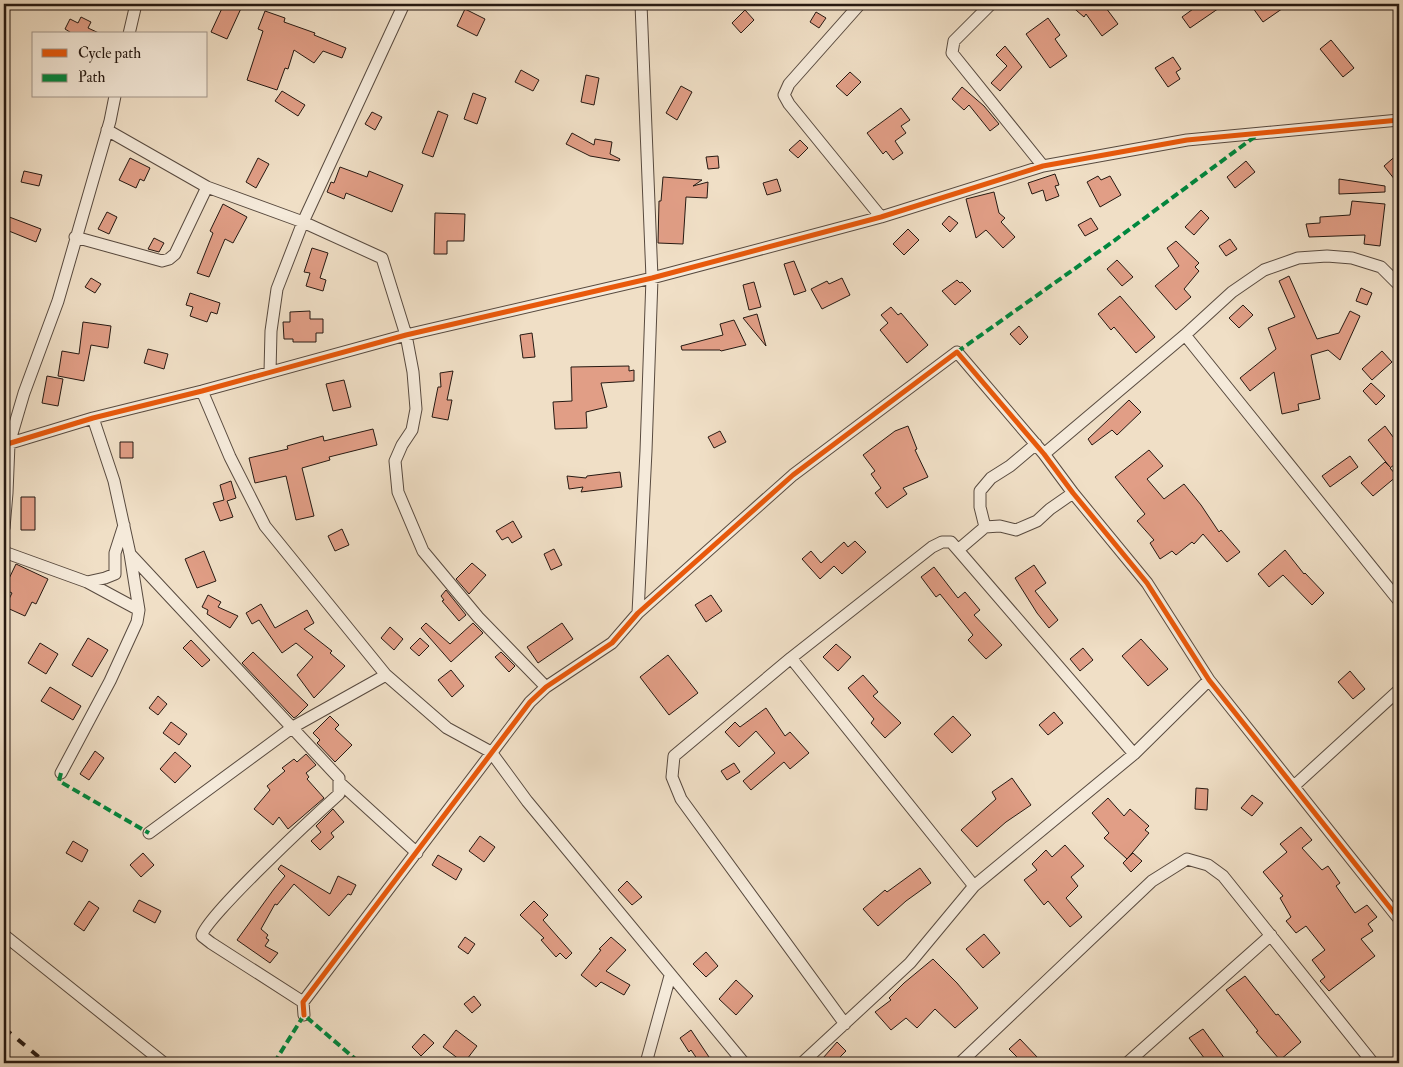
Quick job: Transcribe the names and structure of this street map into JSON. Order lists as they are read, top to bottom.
{
  "legend": ["Cycle path", "Path"]
}
